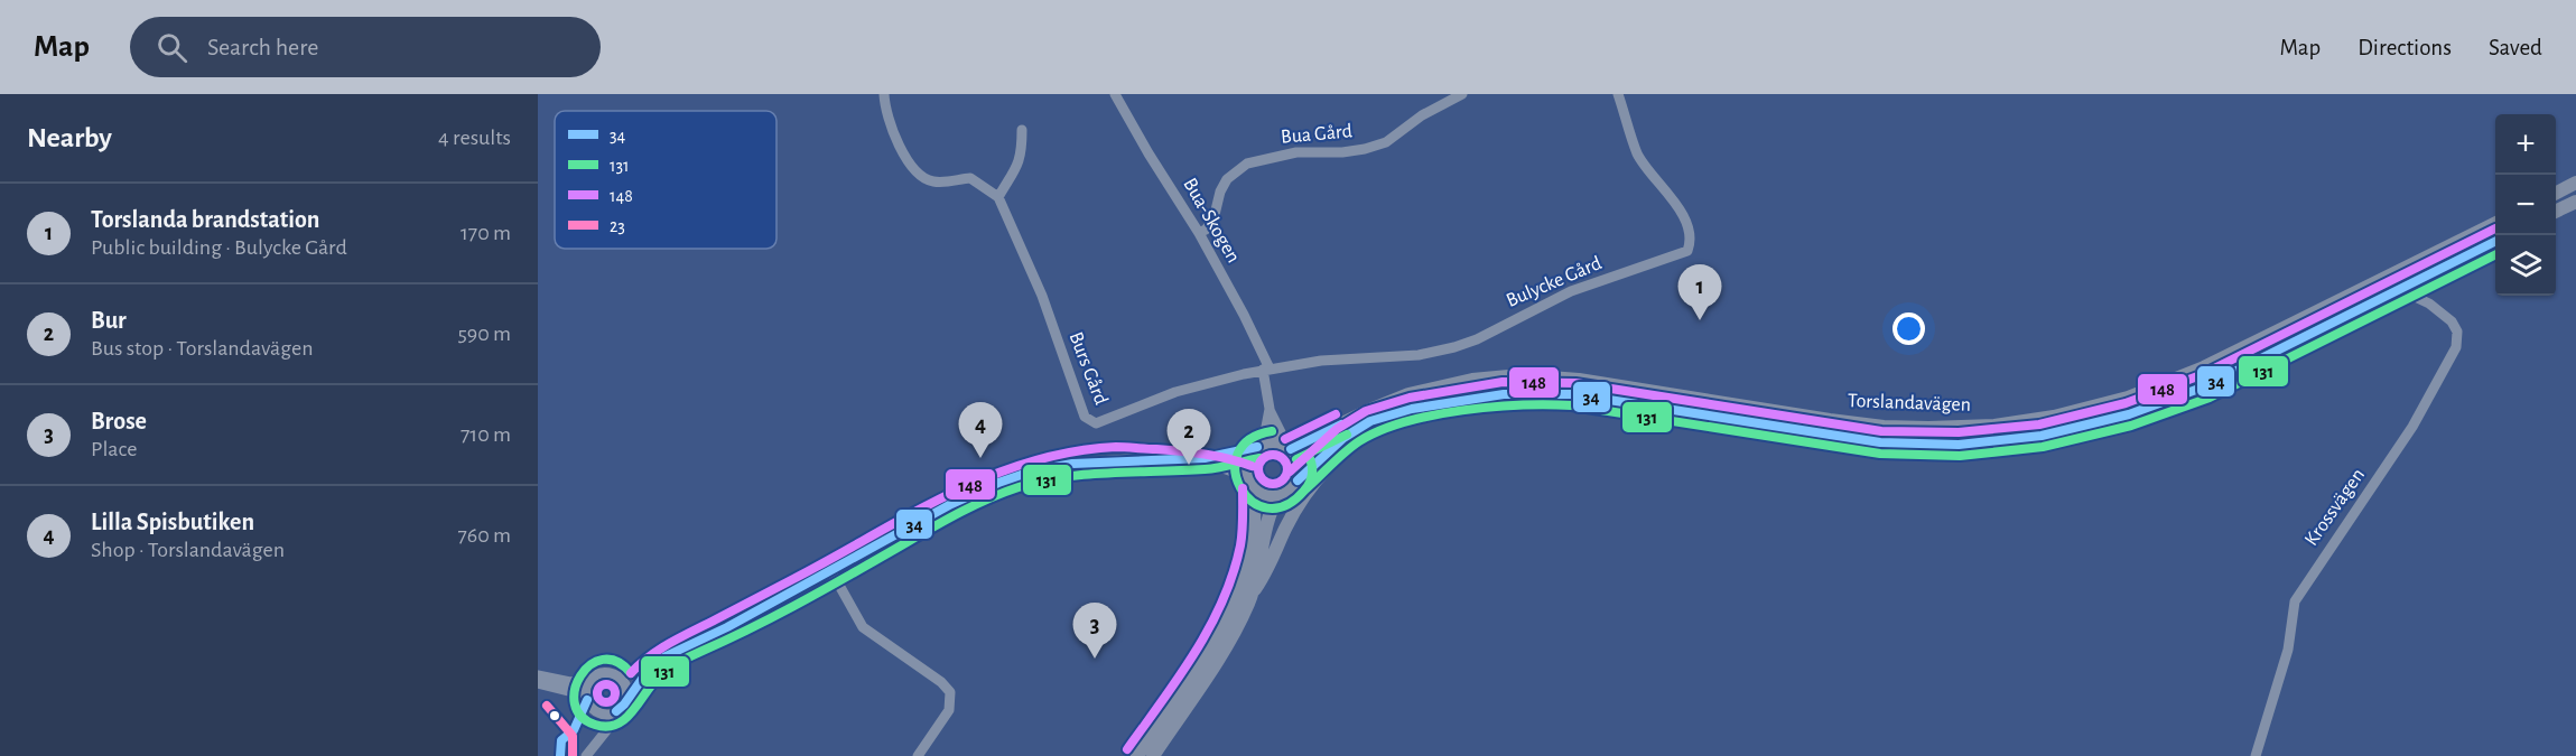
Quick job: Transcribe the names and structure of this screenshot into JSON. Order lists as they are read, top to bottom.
{
  "streets": {
    "main road": ["Torslandavägen"],
    "street": [
      "Bua Gård",
      "Bua-Skogen",
      "Bulycke Gård",
      "Burs Gård",
      "Krossvägen"
    ]
  },
  "crossings": [
    ["Bua Gård", "Bua-Skogen"],
    ["Bua-Skogen", "Bulycke Gård"],
    ["Bua-Skogen", "Burs Gård"],
    ["Bulycke Gård", "Burs Gård"],
    ["Torslandavägen", "Krossvägen"]
  ],
  "lines": [
    "transit line 148",
    "transit line 34",
    "transit line 131",
    "transit line 23"
  ],
  "legend": [
    "34",
    "131",
    "148",
    "23"
  ],
  "page": {
    "header": "Map",
    "search": "Search here",
    "nav": ["Map", "Directions", "Saved"],
    "heading": ["Nearby", "4 results"],
    "map_buttons": ["+", "−"],
    "list": [
      {
        "mark": "1",
        "name": "Torslanda brandstation",
        "note": "Public building · Bulycke Gård",
        "value": "170 m"
      },
      {
        "mark": "2",
        "name": "Bur",
        "note": "Bus stop · Torslandavägen",
        "value": "590 m"
      },
      {
        "mark": "3",
        "name": "Brose",
        "note": "Place",
        "value": "710 m"
      },
      {
        "mark": "4",
        "name": "Lilla Spisbutiken",
        "note": "Shop · Torslandavägen",
        "value": "760 m"
      }
    ],
    "pins": [
      "1",
      "4",
      "2",
      "3"
    ]
  }
}
